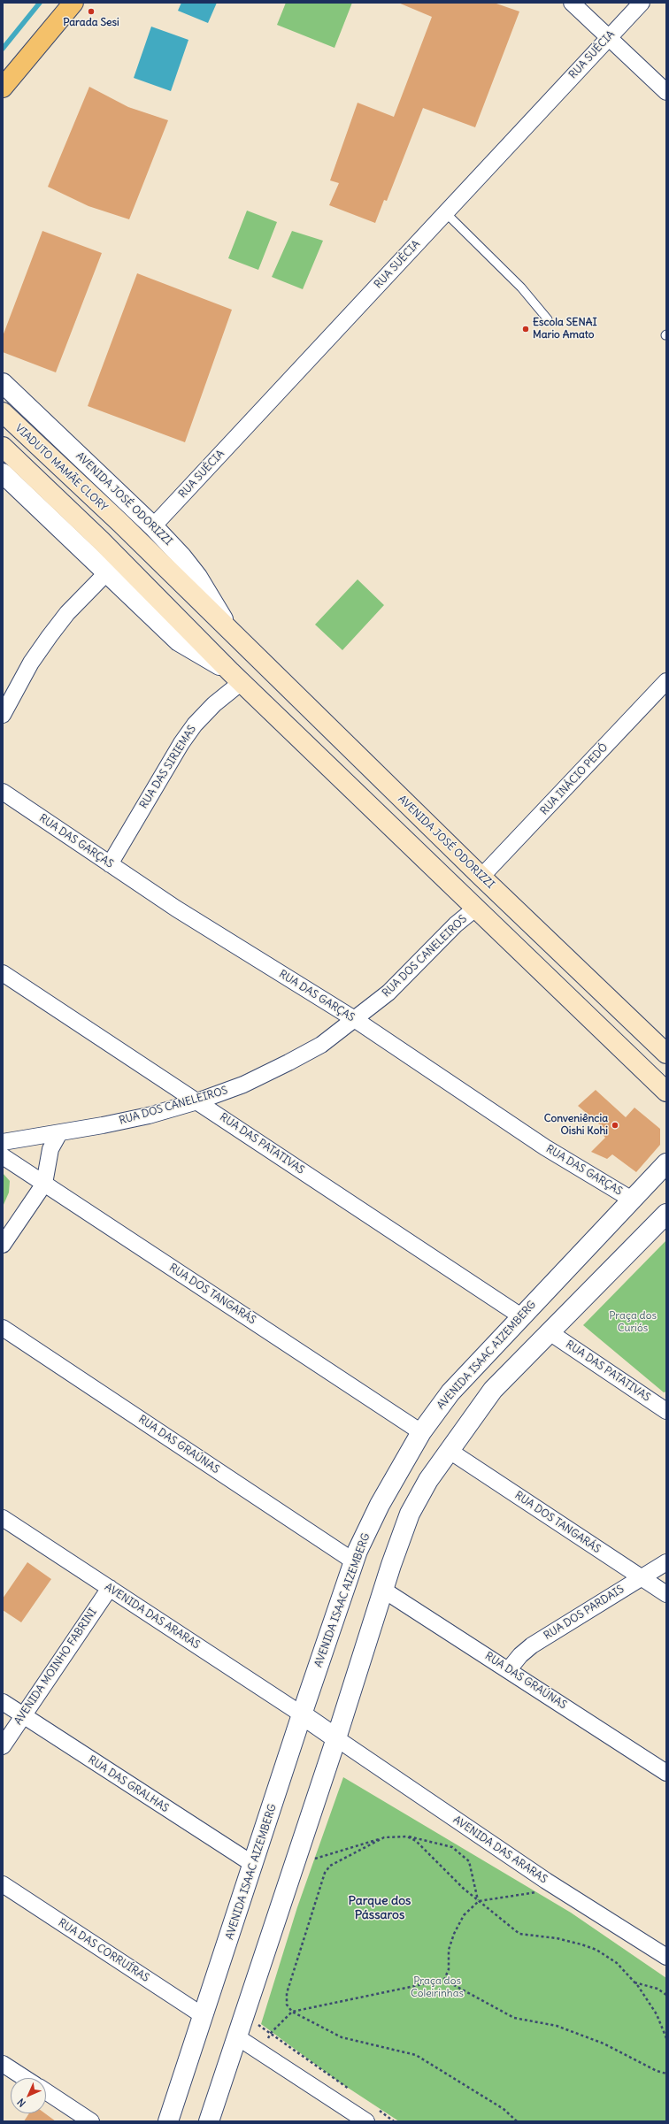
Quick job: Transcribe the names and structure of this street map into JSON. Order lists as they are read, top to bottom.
{
  "streets": {
    "main road": ["VIADUTO MAMÃE CLORY", "AVENIDA JOSÉ ODORIZZI"],
    "street": [
      "RUA SUÉCIA",
      "RUA DAS SIRIEMAS",
      "RUA INÁCIO PEDÓ",
      "RUA DAS GARÇAS",
      "RUA DOS CANELEIROS",
      "RUA DAS PATATIVAS",
      "RUA DOS TANGARÁS",
      "AVENIDA ISAAC AIZEMBERG",
      "RUA DAS GRAÚNAS",
      "RUA DOS PARDAIS",
      "AVENIDA DAS ARARAS",
      "AVENIDA MOINHO FABRINI",
      "RUA DAS GRALHAS",
      "RUA DAS CORRUÍRAS"
    ]
  },
  "crossings": [
    ["RUA SUÉCIA", "AVENIDA JOSÉ ODORIZZI"],
    ["VIADUTO MAMÃE CLORY", "AVENIDA JOSÉ ODORIZZI"],
    ["AVENIDA JOSÉ ODORIZZI", "RUA INÁCIO PEDÓ"],
    ["RUA DAS SIRIEMAS", "RUA DAS GARÇAS"],
    ["RUA DAS GARÇAS", "RUA DOS CANELEIROS"],
    ["RUA DAS GARÇAS", "AVENIDA ISAAC AIZEMBERG"],
    ["RUA DOS CANELEIROS", "RUA DAS PATATIVAS"],
    ["RUA DAS PATATIVAS", "AVENIDA ISAAC AIZEMBERG"],
    ["RUA DOS TANGARÁS", "AVENIDA ISAAC AIZEMBERG"],
    ["RUA DOS TANGARÁS", "RUA DOS PARDAIS"],
    ["AVENIDA ISAAC AIZEMBERG", "RUA DAS GRAÚNAS"],
    ["AVENIDA ISAAC AIZEMBERG", "AVENIDA DAS ARARAS"],
    ["AVENIDA ISAAC AIZEMBERG", "RUA DAS GRALHAS"],
    ["AVENIDA ISAAC AIZEMBERG", "RUA DAS CORRUÍRAS"],
    ["RUA DAS GRAÚNAS", "RUA DOS PARDAIS"],
    ["AVENIDA DAS ARARAS", "AVENIDA MOINHO FABRINI"],
    ["AVENIDA MOINHO FABRINI", "RUA DAS GRALHAS"]
  ],
  "districts": ["Parque dos Pássaros"],
  "parks": ["Praça dos Curiós", "Praça dos Coleirinhas"],
  "places": ["Parada Sesi", "Escola SENAI Mario Amato", "Conveniência Oishi Kohi"],
  "north": "bottom left"
}
